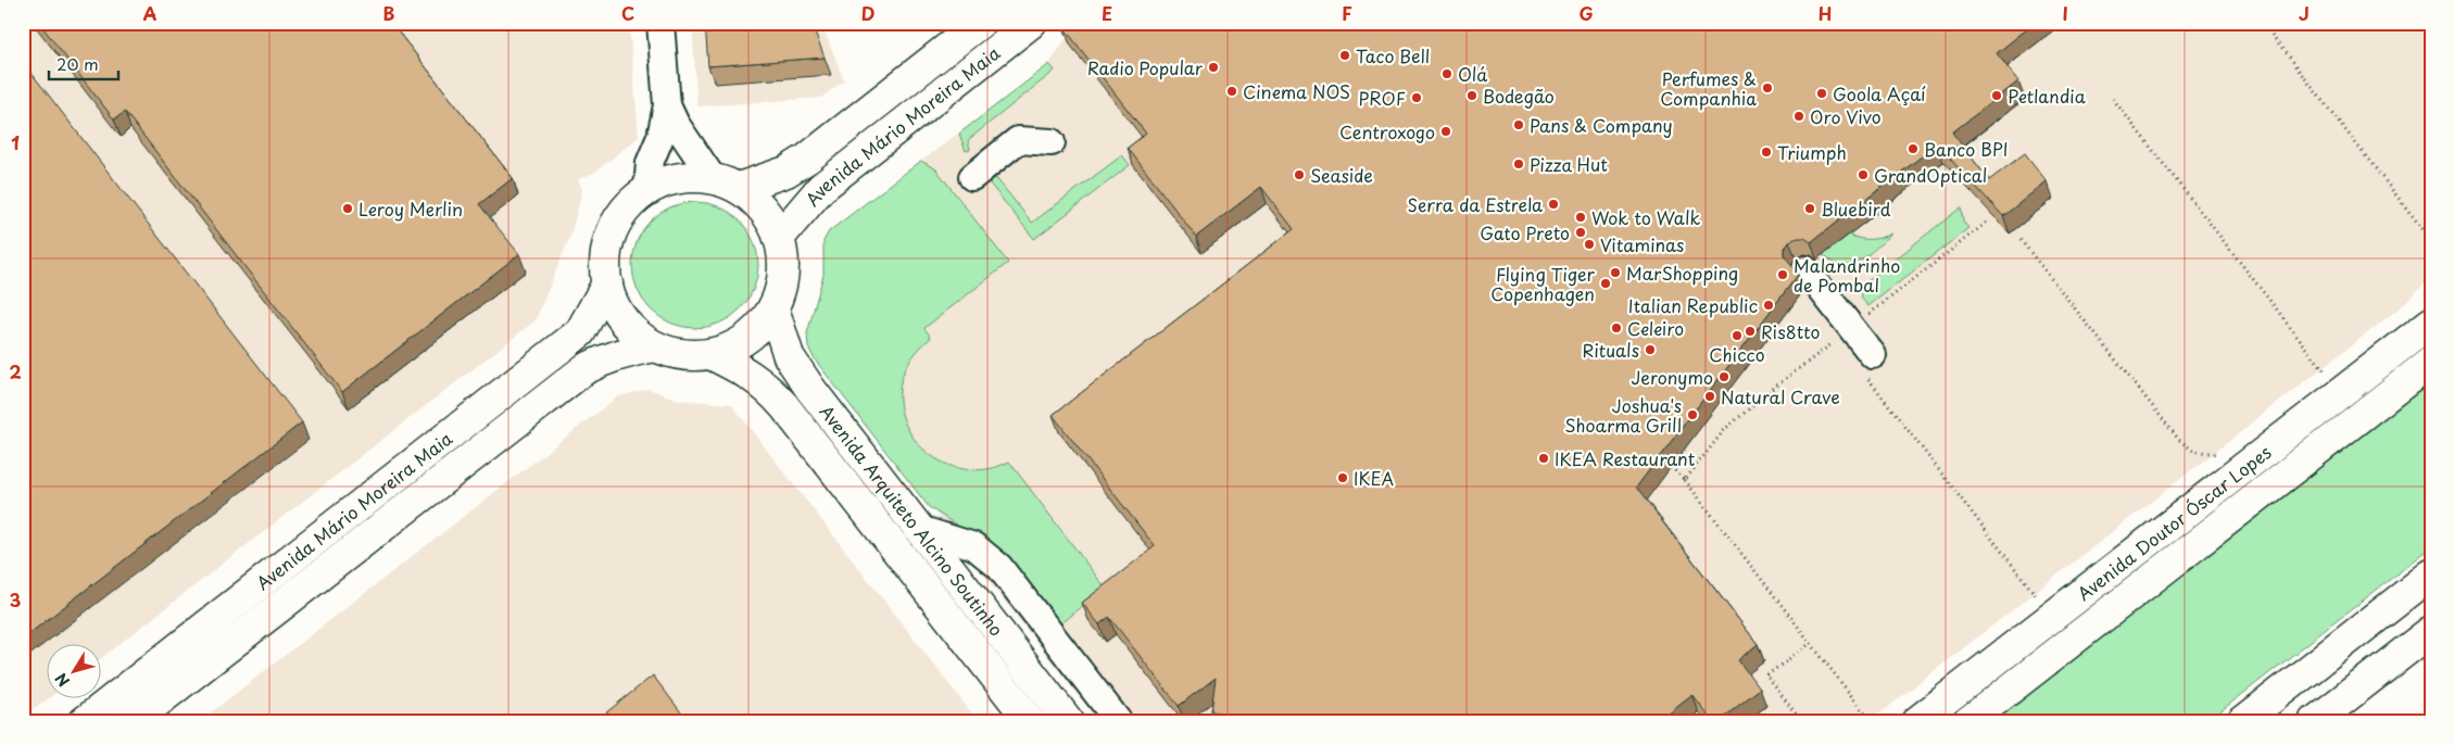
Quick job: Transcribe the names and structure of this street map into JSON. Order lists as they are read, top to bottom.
{
  "streets": {
    "main road": ["Avenida Mário Moreira Maia", "Avenida Arquiteto Alcino Soutinho", "Avenida Doutor Óscar Lopes"]
  },
  "crossings": [
    ["Avenida Mário Moreira Maia", "Avenida Arquiteto Alcino Soutinho"]
  ],
  "places": [
    "Taco Bell",
    "Radio Popular",
    "Olá",
    "Perfumes & Companhia",
    "Cinema NOS",
    "Goola Açaí",
    "Bodegão",
    "Petlandia",
    "PROF",
    "Oro Vivo",
    "Pans & Company",
    "Centroxogo",
    "Banco BPI",
    "Triumph",
    "Pizza Hut",
    "Seaside",
    "GrandOptical",
    "Serra da Estrela",
    "Leroy Merlin",
    "Bluebird",
    "Wok to Walk",
    "Gato Preto",
    "Vitaminas",
    "MarShopping",
    "Malandrinho de Pombal",
    "Flying Tiger Copenhagen",
    "Italian Republic",
    "Celeiro",
    "Ris8tto",
    "Chicco",
    "Rituals",
    "Jeronymo",
    "Natural Crave",
    "Joshua's Shoarma Grill",
    "IKEA Restaurant",
    "IKEA"
  ],
  "scale_bar": "20 m",
  "north": "bottom left",
  "grid": {
    "columns": [
      "A",
      "B",
      "C",
      "D",
      "E",
      "F",
      "G",
      "H",
      "I",
      "J"
    ],
    "rows": ["1", "2", "3"]
  }
}
